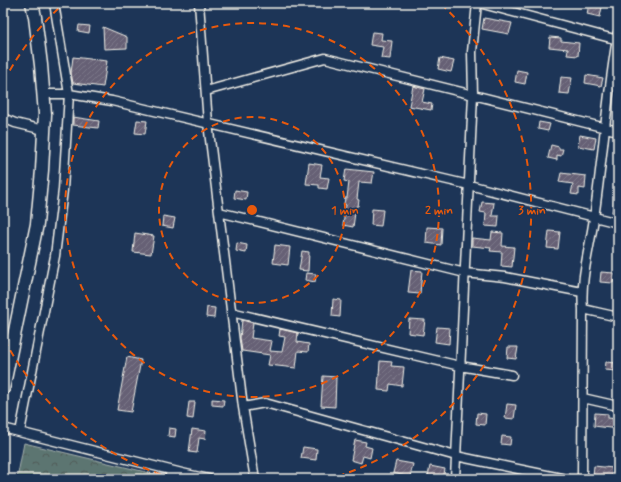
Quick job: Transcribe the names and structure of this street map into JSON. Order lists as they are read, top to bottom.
{
  "rings": ["1 min", "2 min", "3 min"]
}
